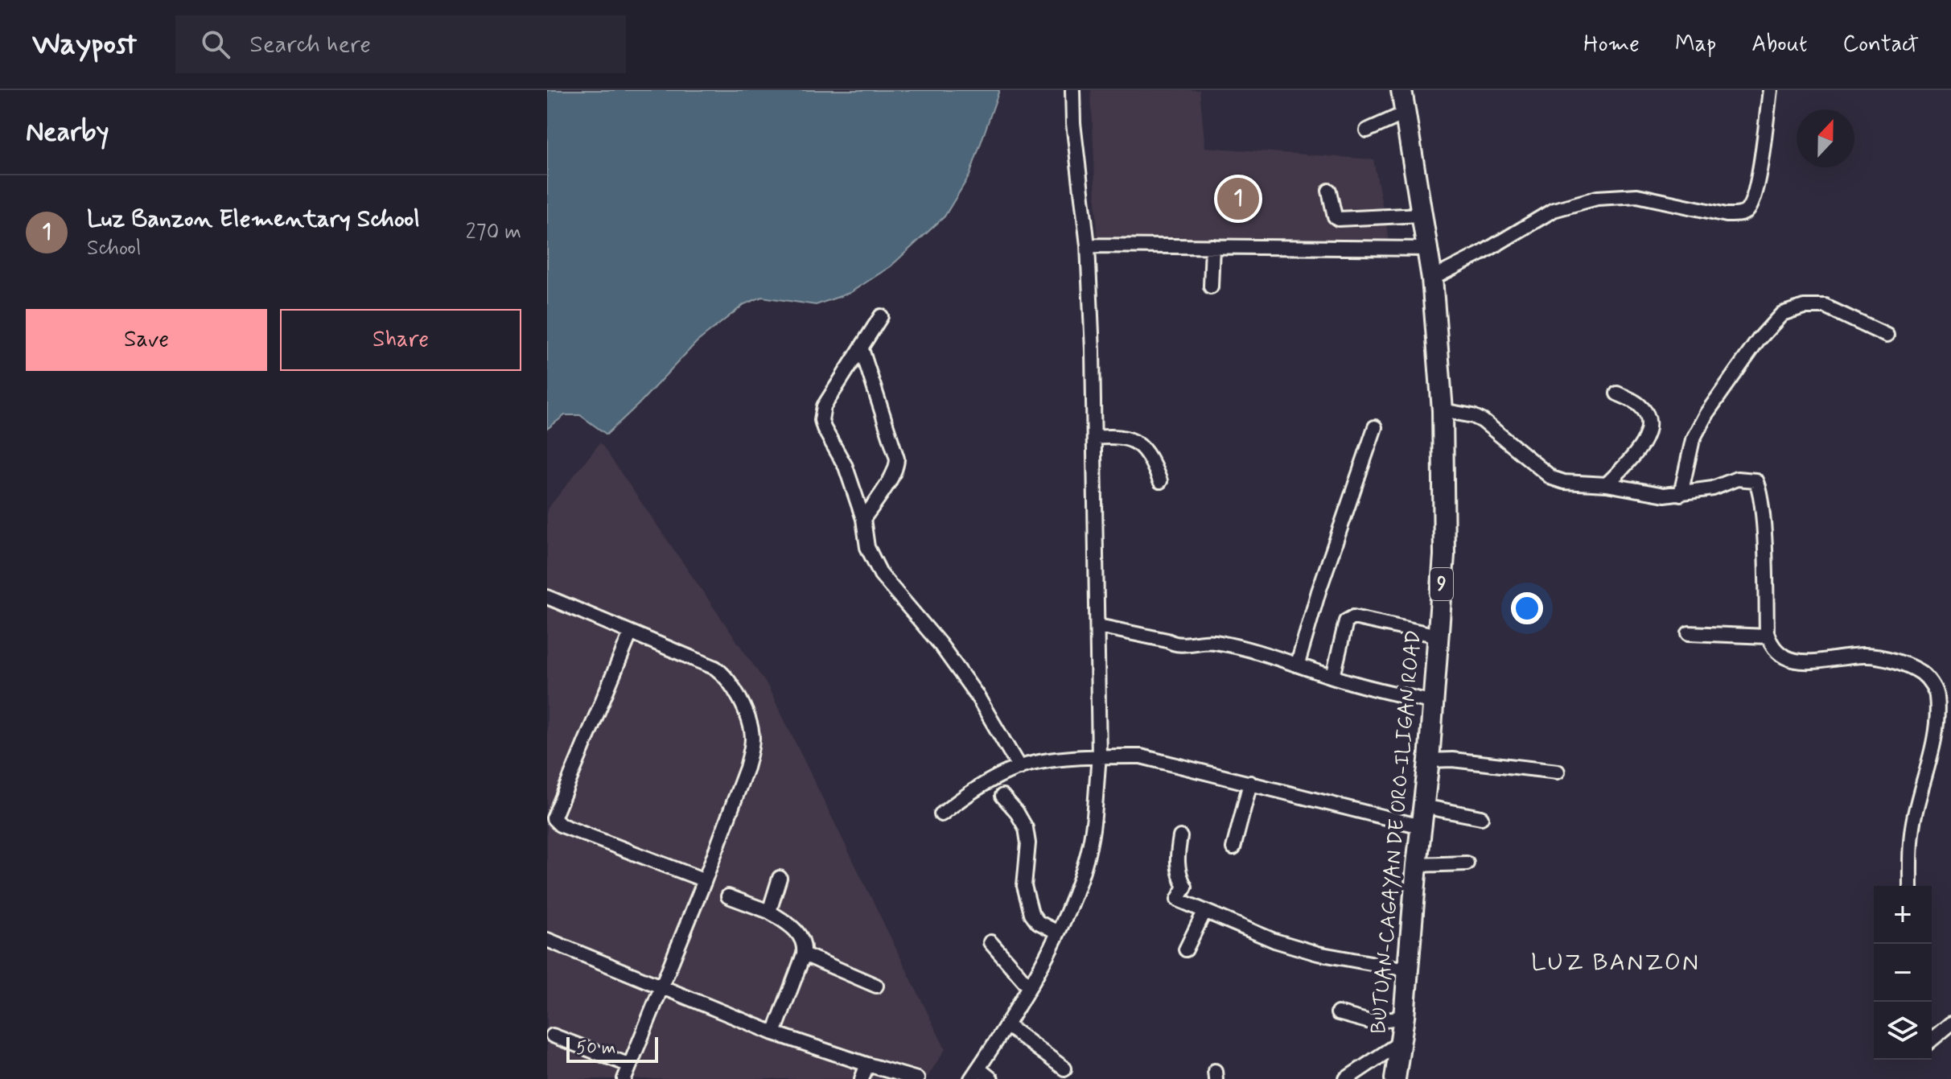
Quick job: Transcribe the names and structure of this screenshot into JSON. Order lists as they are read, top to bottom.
{
  "streets": {
    "highway": ["9", "BUTUAN-CAGAYAN DE ORO-ILIGAN ROAD"]
  },
  "districts": ["LUZ BANZON"],
  "scale_bar": "50 m",
  "north": "top",
  "page": {
    "header": "Waypost",
    "search": "Search here",
    "nav": [
      "Home",
      "Map",
      "About",
      "Contact"
    ],
    "heading": "Nearby",
    "list": [
      {
        "mark": "1",
        "name": "Luz Banzon Elementary School",
        "note": "School",
        "value": "270 m"
      }
    ],
    "pins": "1",
    "buttons": ["Save", "Share"],
    "map_buttons": ["+", "−"],
    "scale": "50 m"
  }
}
